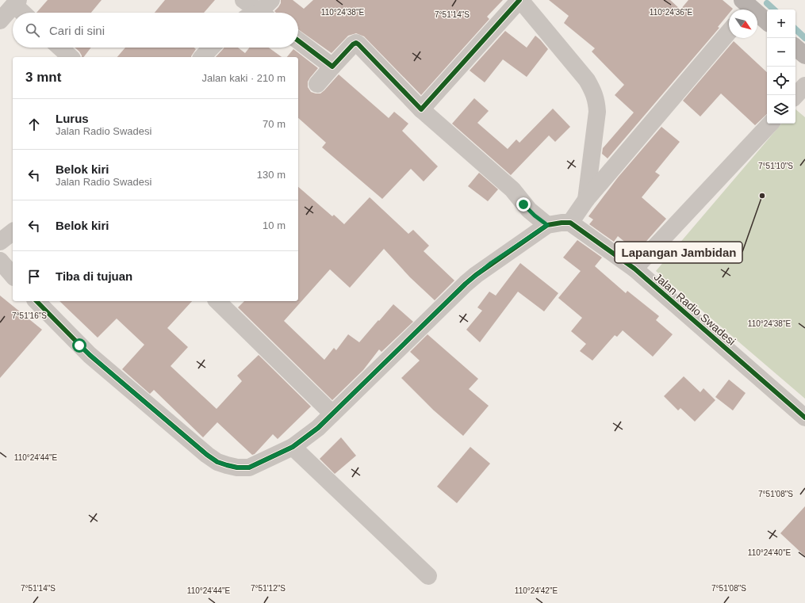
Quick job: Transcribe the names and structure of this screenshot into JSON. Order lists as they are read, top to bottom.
{
  "streets": {
    "street": ["Jalan Radio Swadesi"]
  },
  "places": ["Lapangan Jambidan"],
  "north": "bottom right",
  "page": {
    "map_buttons": ["+", "−"],
    "search": "Cari di sini",
    "heading": ["3 mnt", "Jalan kaki · 210 m"],
    "list": [
      ["Lurus", "Jalan Radio Swadesi", "70 m"],
      ["Belok kiri", "Jalan Radio Swadesi", "130 m"],
      ["Belok kiri", "10 m"],
      "Tiba di tujuan"
    ]
  },
  "coordinates": [
    "110°24'38\"E",
    "110°24'36\"E",
    "7°51'14\"S",
    "7°51'10\"S",
    "7°51'16\"S",
    "110°24'44\"E",
    "7°51'08\"S",
    "110°24'40\"E",
    "7°51'12\"S",
    "110°24'42\"E"
  ]
}
